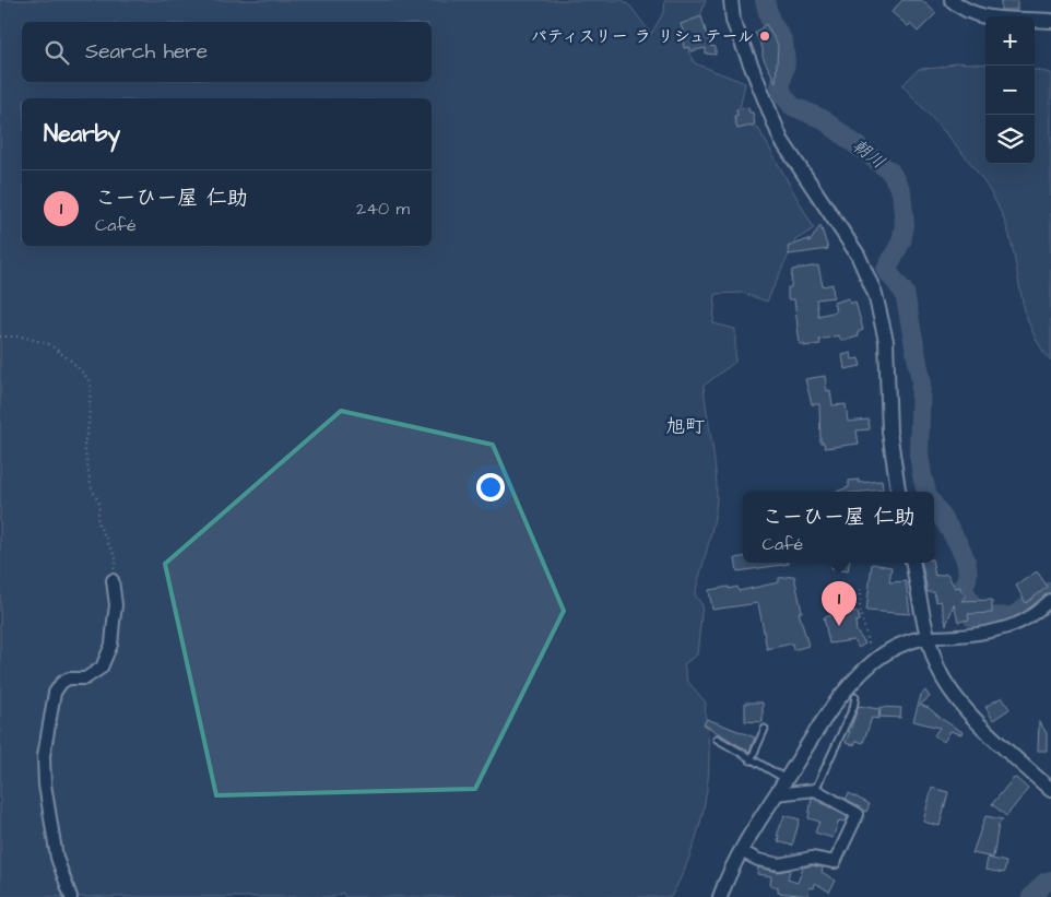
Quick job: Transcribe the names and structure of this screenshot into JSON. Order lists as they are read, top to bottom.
{
  "districts": ["旭町"],
  "water": ["朝川"],
  "places": ["パティスリー ラ リシュテール"],
  "page": {
    "map_buttons": ["+", "−"],
    "search": "Search here",
    "heading": "Nearby",
    "list": [
      {
        "mark": "1",
        "name": "こーひー屋 仁助",
        "note": "Café",
        "value": "240 m"
      }
    ],
    "popup": ["こーひー屋 仁助", "Café"],
    "pins": "1"
  }
}
